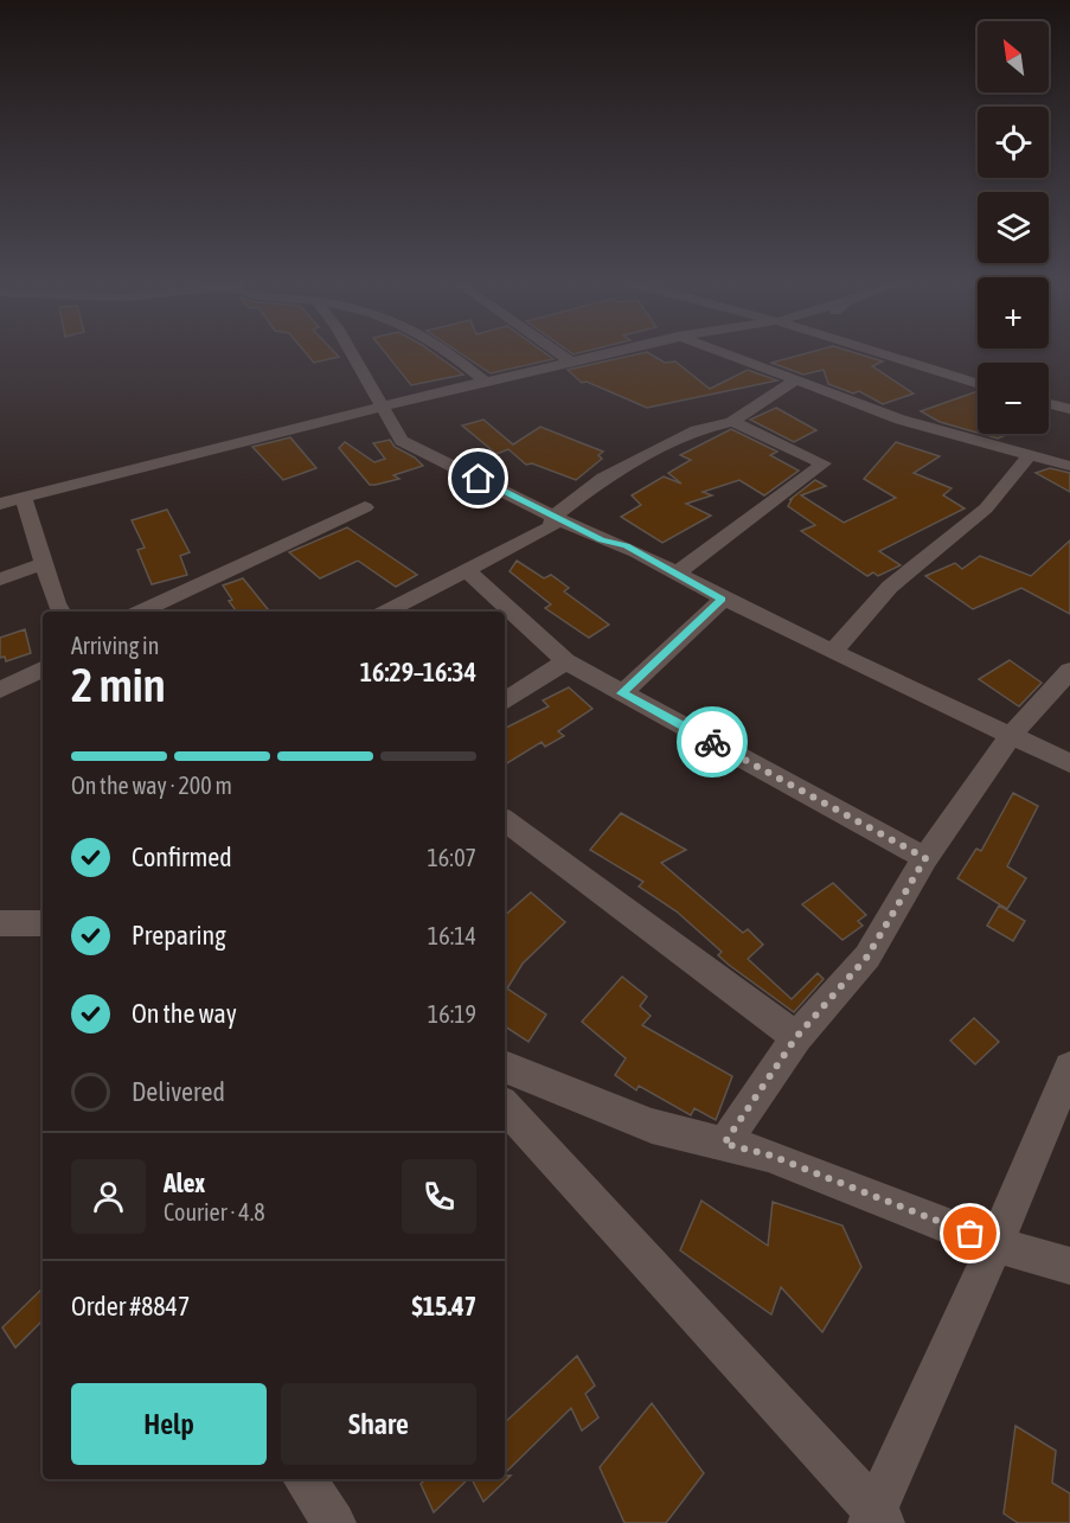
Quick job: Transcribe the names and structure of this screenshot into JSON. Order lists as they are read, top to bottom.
{
  "north": "top left",
  "page": {
    "map_buttons": ["+", "−"],
    "heading": ["2 min", "Arriving in", "16:29–16:34"],
    "panel": [
      "Alex",
      "Courier · 4.8",
      "Order #8847",
      "$15.47"
    ],
    "bar": "On the way · 200 m",
    "list": [
      ["Confirmed", "16:07"],
      ["Preparing", "16:14"],
      ["On the way", "16:19"],
      "Delivered"
    ],
    "buttons": ["Help", "Share"]
  }
}
